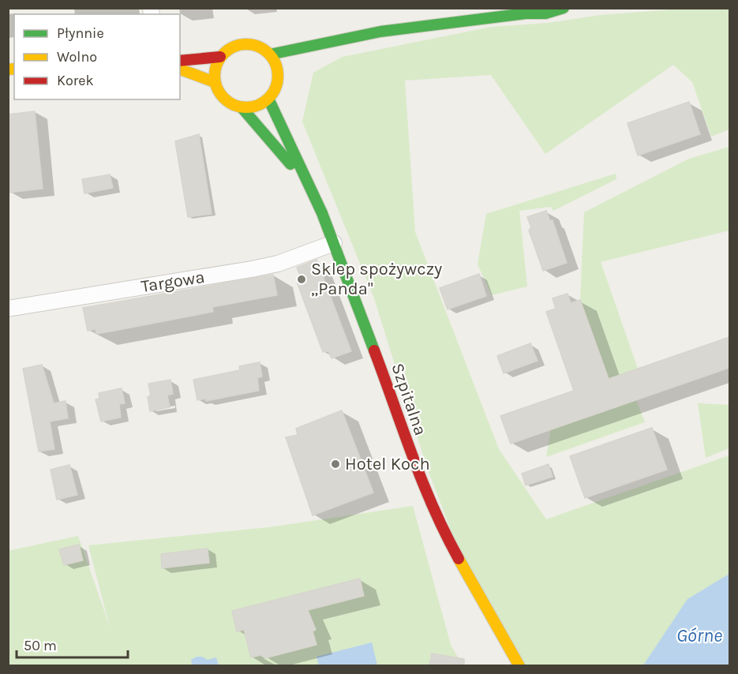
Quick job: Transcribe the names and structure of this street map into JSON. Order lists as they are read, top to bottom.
{
  "streets": {
    "street": ["Targowa", "Szpitalna"]
  },
  "crossings": [
    ["Targowa", "Szpitalna"]
  ],
  "water": ["Górne"],
  "places": ["Sklep spożywczy ,,Panda\"", "Hotel Koch"],
  "legend": ["Płynnie", "Wolno", "Korek"],
  "scale_bar": "50 m"
}
